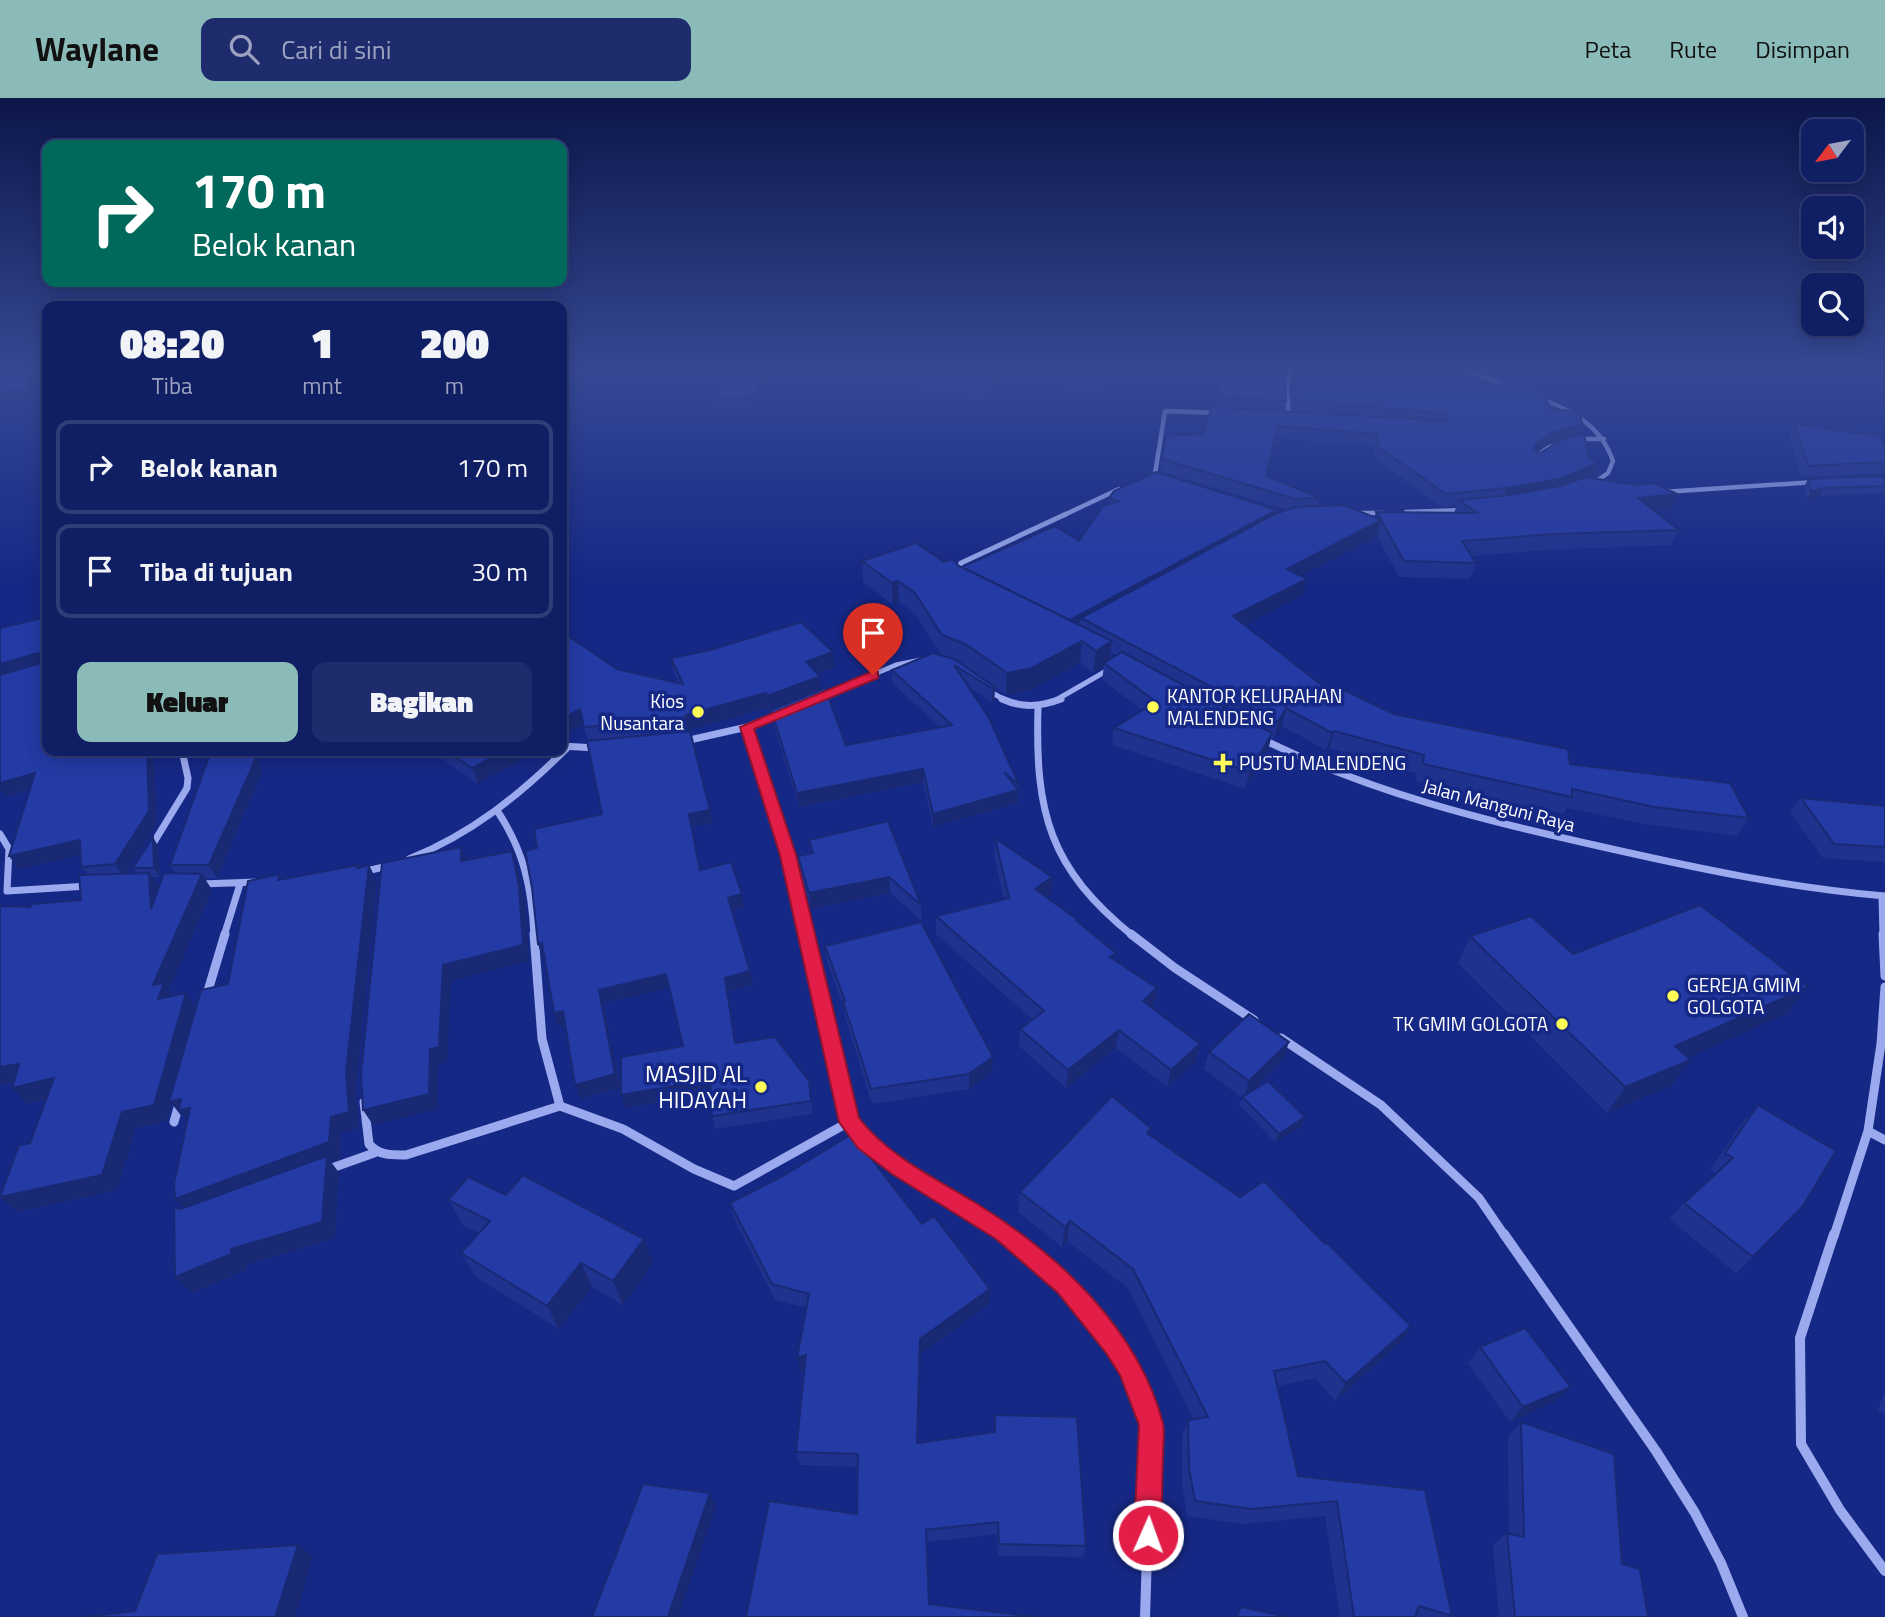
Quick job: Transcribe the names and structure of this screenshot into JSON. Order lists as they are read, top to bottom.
{
  "streets": {
    "street": ["Jalan Manguni Raya"]
  },
  "places": {
    "other": [
      "KANTOR KELURAHAN MALENDENG",
      "Kios Nusantara",
      "GEREJA GMIM GOLGOTA",
      "TK GMIM GOLGOTA",
      "MASJID AL HIDAYAH"
    ],
    "health": ["PUSTU MALENDENG"]
  },
  "north": "bottom left",
  "page": {
    "header": "Waylane",
    "search": "Cari di sini",
    "nav": ["Peta", "Rute", "Disimpan"],
    "turn": ["170 m", "Belok kanan"],
    "eta": [
      "08:20",
      "Tiba",
      "1",
      "mnt",
      "200",
      "m"
    ],
    "list": [
      {
        "name": "Belok kanan",
        "value": "170 m"
      },
      {
        "name": "Tiba di tujuan",
        "value": "30 m"
      }
    ],
    "buttons": ["Keluar", "Bagikan"]
  }
}
